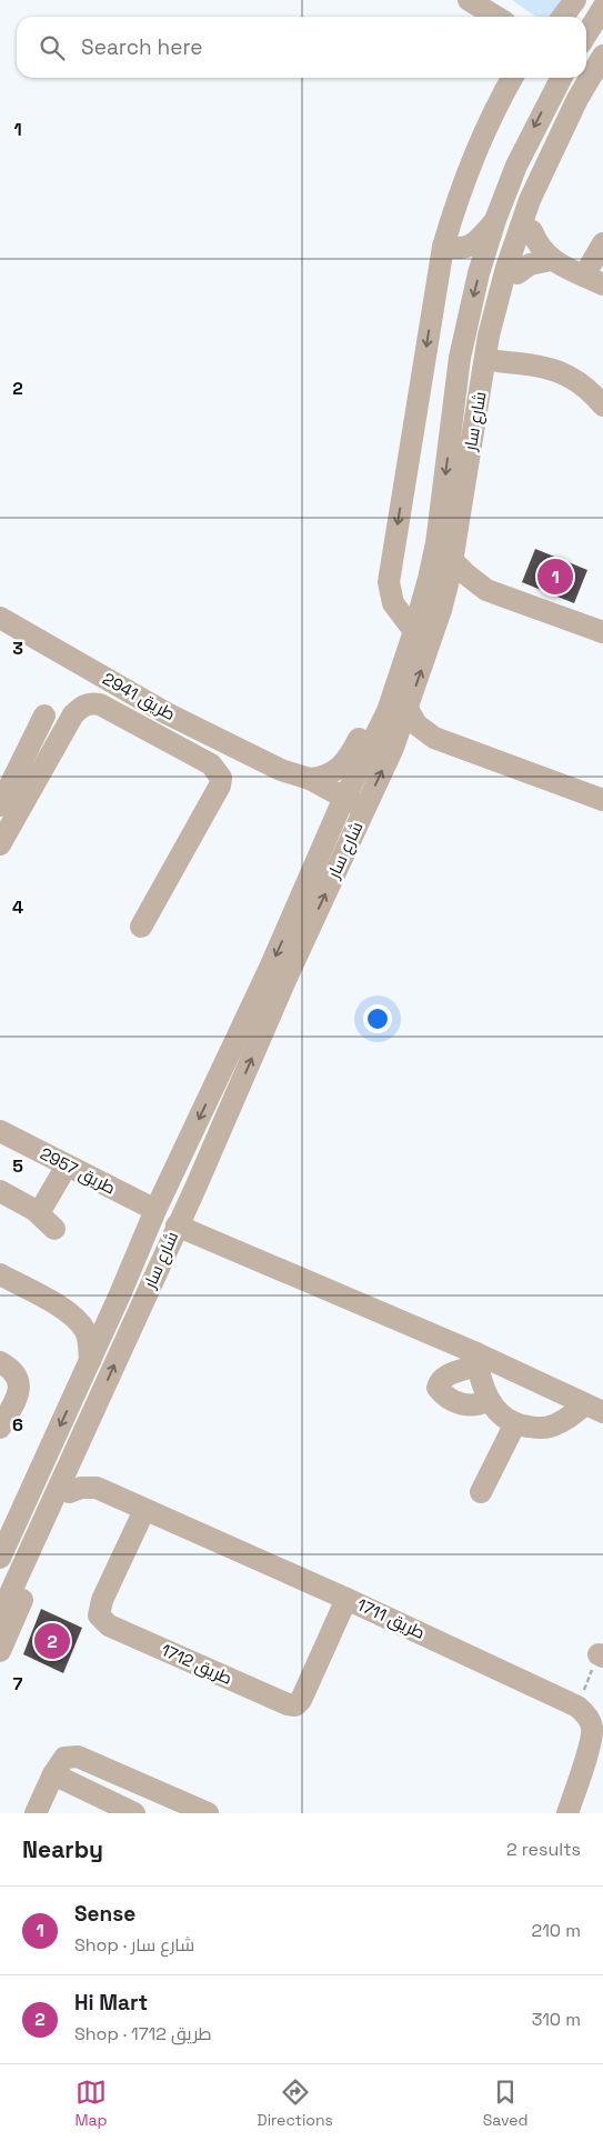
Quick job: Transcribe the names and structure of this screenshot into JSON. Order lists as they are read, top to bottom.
{
  "streets": {
    "street": [
      "شارع سار",
      "طريق 2941",
      "طريق 2957",
      "طريق 1711",
      "طريق 1712"
    ]
  },
  "crossings": [
    ["شارع سار", "طريق 2941"],
    ["شارع سار", "طريق 2957"],
    ["طريق 1711", "طريق 1712"]
  ],
  "page": {
    "search": "Search here",
    "pins": ["1", "2"],
    "heading": ["Nearby", "2 results"],
    "list": [
      {
        "mark": "1",
        "name": "Sense",
        "note": "Shop · شارع سار",
        "value": "210 m"
      },
      {
        "mark": "2",
        "name": "Hi Mart",
        "note": "Shop · طريق 1712",
        "value": "310 m"
      }
    ],
    "nav": ["Map", "Directions", "Saved"]
  },
  "grid": {
    "rows": [
      "1",
      "2",
      "3",
      "4",
      "5",
      "6",
      "7"
    ]
  }
}
